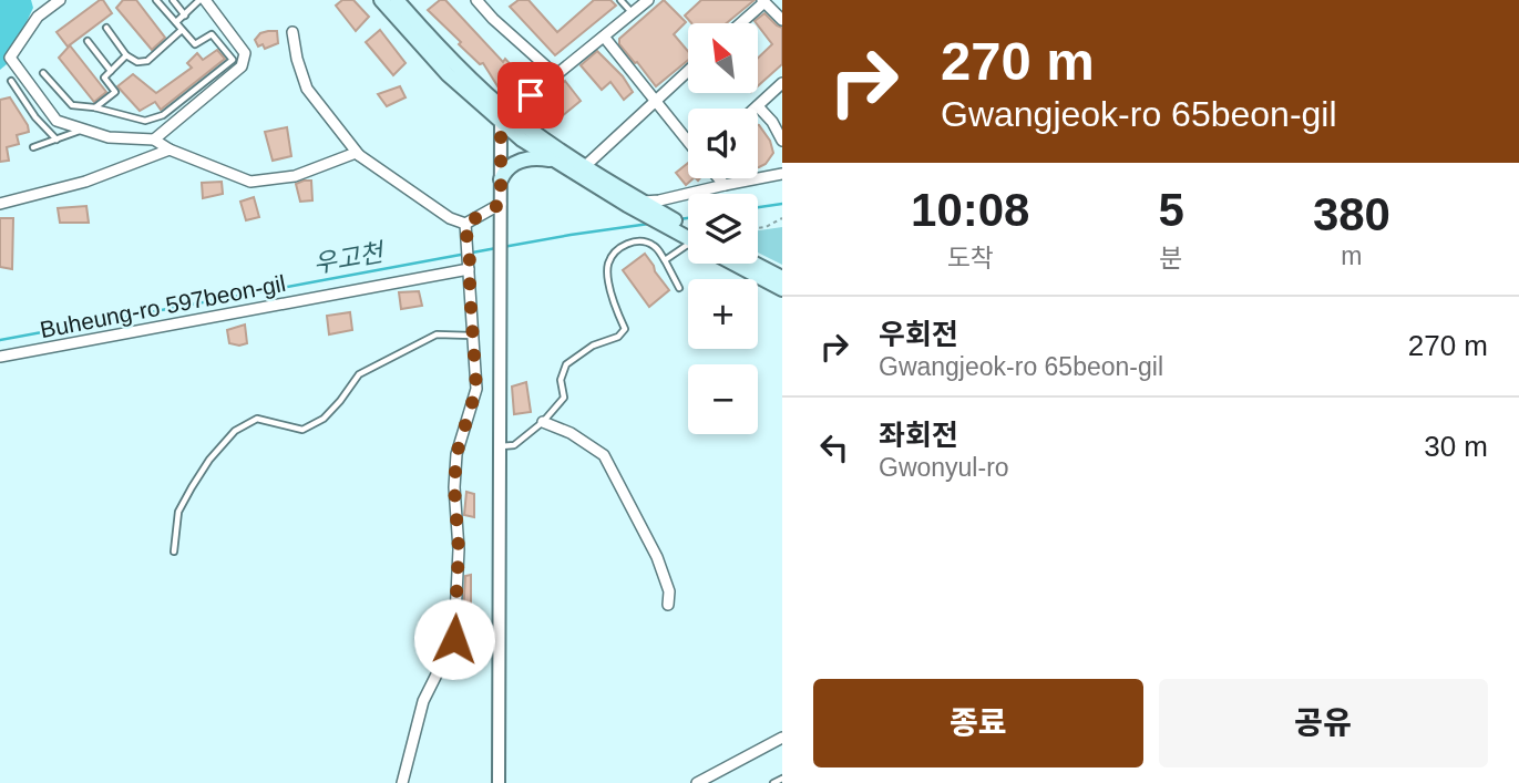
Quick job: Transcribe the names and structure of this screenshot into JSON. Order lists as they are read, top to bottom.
{
  "streets": {
    "street": ["Buheung-ro 597beon-gil"]
  },
  "water": ["우고천"],
  "north": "top left",
  "page": {
    "turn": ["270 m", "Gwangjeok-ro 65beon-gil"],
    "map_buttons": ["+", "−"],
    "eta": [
      "10:08",
      "도착",
      "5",
      "분",
      "380",
      "m"
    ],
    "list": [
      {
        "name": "우회전",
        "note": "Gwangjeok-ro 65beon-gil",
        "value": "270 m"
      },
      {
        "name": "좌회전",
        "note": "Gwonyul-ro",
        "value": "30 m"
      }
    ],
    "buttons": ["종료", "공유"]
  }
}
